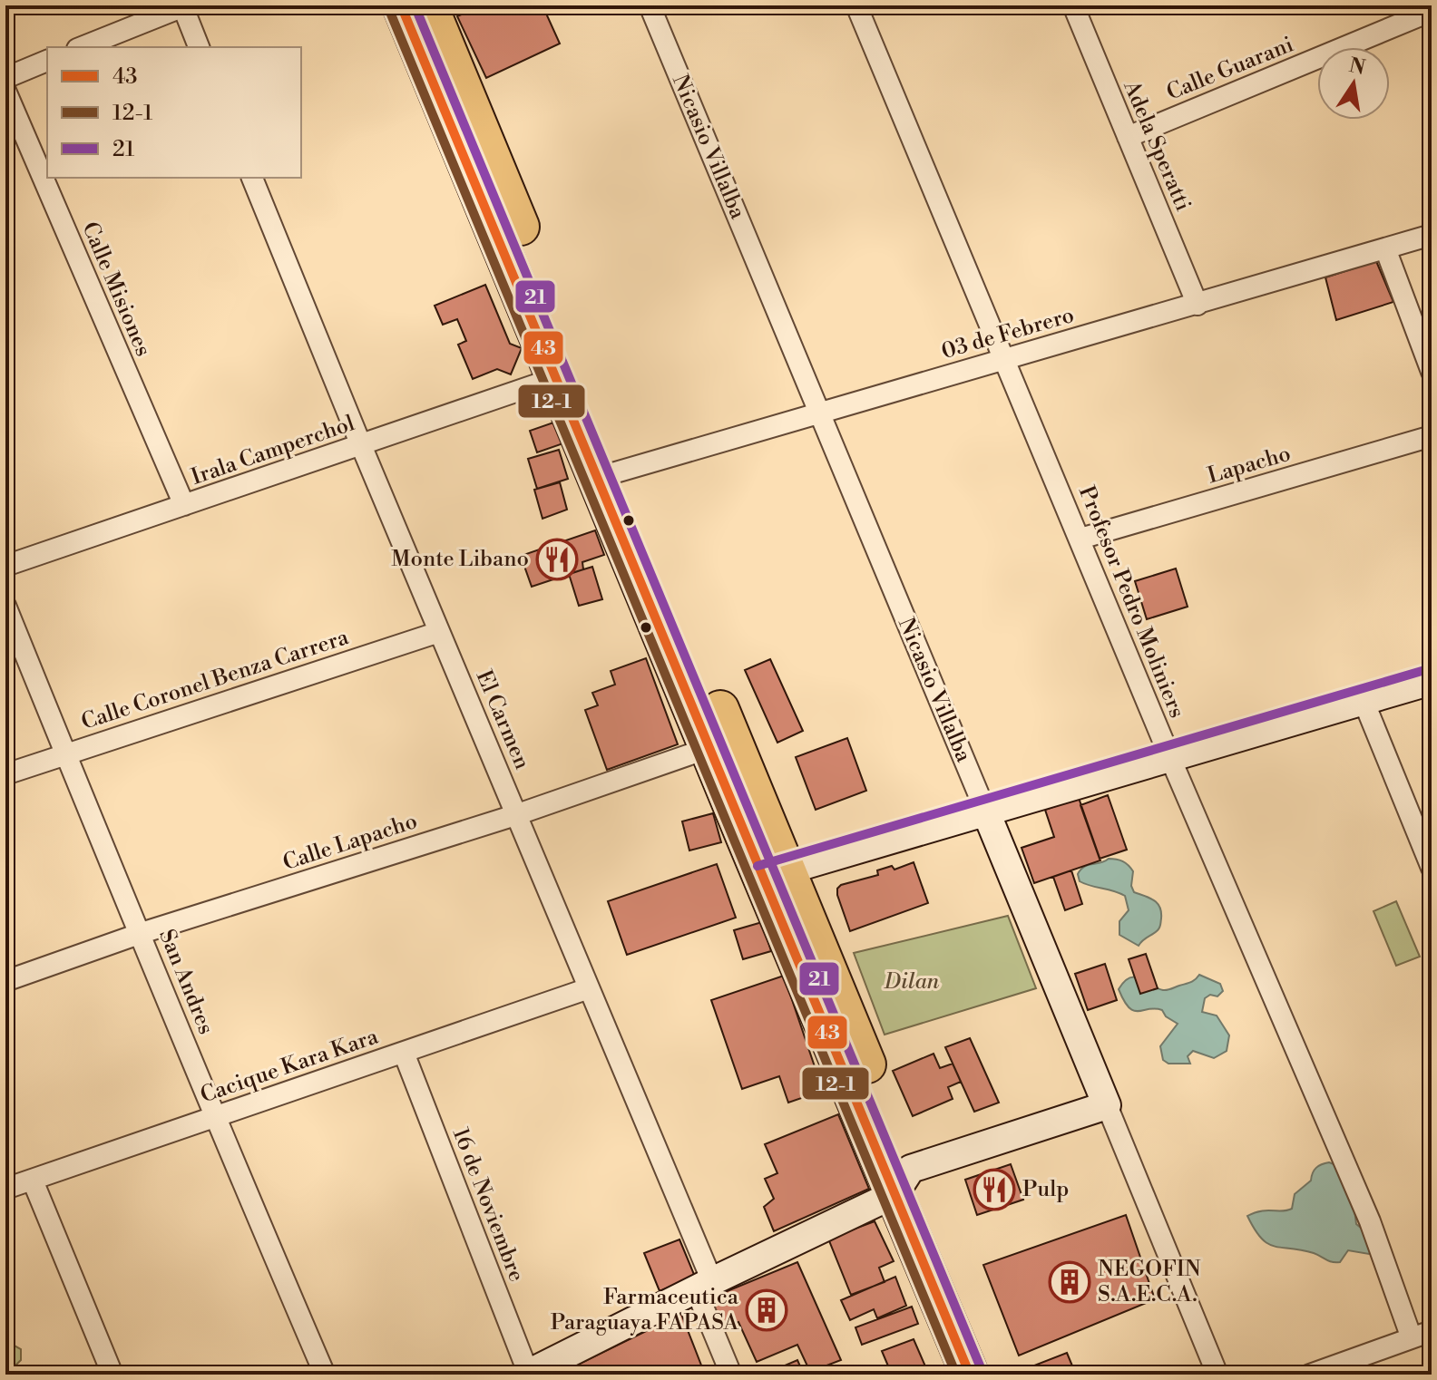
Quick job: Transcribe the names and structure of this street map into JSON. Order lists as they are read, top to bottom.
{
  "streets": {
    "main road": ["Nicasio Villalba"],
    "street": [
      "Calle Guarani",
      "Adela Speratti",
      "Calle Misiones",
      "03 de Febrero",
      "Irala Camperchol",
      "Lapacho",
      "Profesor Pedro Moliniers",
      "Calle Coronel Benza Carrera",
      "El Carmen",
      "Calle Lapacho",
      "San Andres",
      "Cacique Kara Kara",
      "16 de Noviembre"
    ]
  },
  "crossings": [
    ["Calle Guarani", "Adela Speratti"],
    ["Adela Speratti", "03 de Febrero"],
    ["Nicasio Villalba", "03 de Febrero"],
    ["Calle Misiones", "Irala Camperchol"],
    ["03 de Febrero", "Profesor Pedro Moliniers"],
    ["Irala Camperchol", "El Carmen"],
    ["Lapacho", "Profesor Pedro Moliniers"],
    ["Calle Coronel Benza Carrera", "El Carmen"],
    ["Calle Coronel Benza Carrera", "San Andres"],
    ["El Carmen", "Calle Lapacho"],
    ["El Carmen", "Cacique Kara Kara"],
    ["Calle Lapacho", "San Andres"],
    ["San Andres", "Cacique Kara Kara"],
    ["Cacique Kara Kara", "16 de Noviembre"]
  ],
  "parks": ["Dilan"],
  "places": {
    "restaurant": ["Monte Libano", "Pulp"],
    "building": ["NEGOFIN S.A.E.C.A.", "Farmaceutica Paraguaya FAPASA"]
  },
  "lines": ["transit line 43", "transit line 21", "transit line 12-1"],
  "legend": ["43", "12-1", "21"],
  "north": "top"
}
